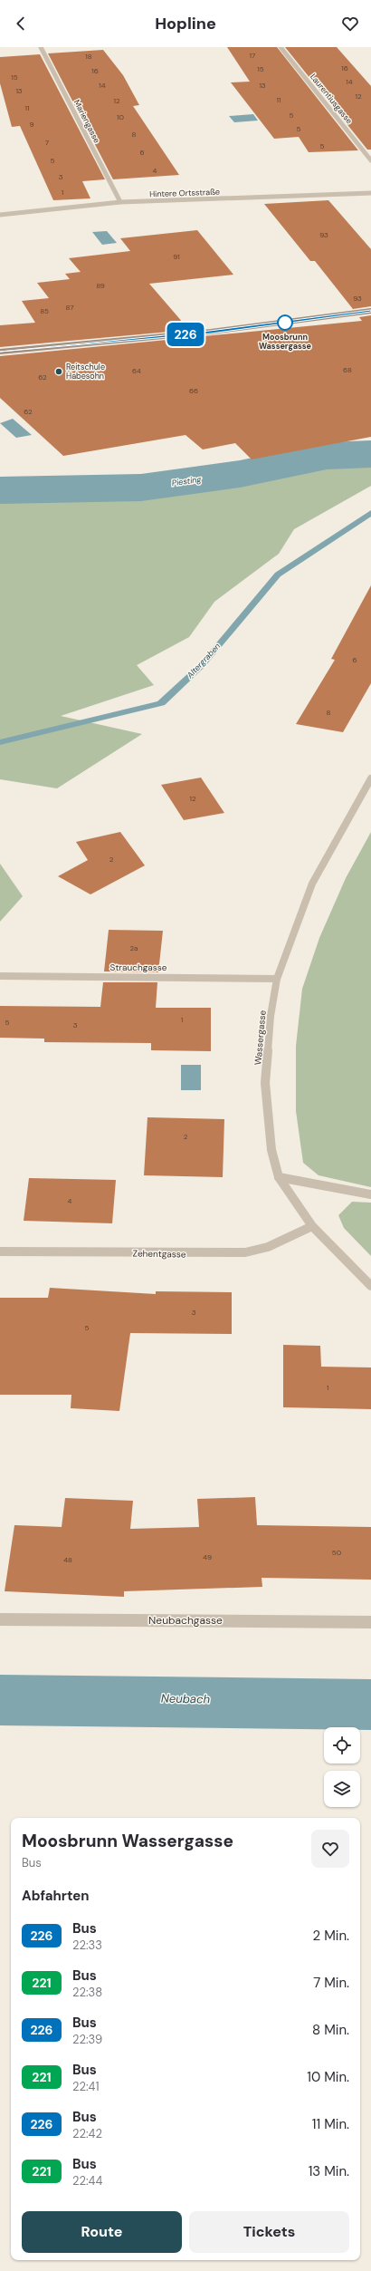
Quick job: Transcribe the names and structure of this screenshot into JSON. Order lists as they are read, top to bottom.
{
  "streets": {
    "street": [
      "Laurentiusgasse",
      "Mariengasse",
      "Hintere Ortsstraße",
      "Strauchgasse",
      "Wassergasse",
      "Zehentgasse",
      "Neubachgasse"
    ]
  },
  "crossings": [
    ["Mariengasse", "Hintere Ortsstraße"],
    ["Strauchgasse", "Wassergasse"],
    ["Wassergasse", "Zehentgasse"]
  ],
  "water": ["Piesting", "Altergraben", "Neubach"],
  "places": ["Moosbrunn Wassergasse", "Reitschule Habesohn"],
  "lines": ["bus line 226"],
  "house_numbers": [
    "17",
    "18",
    "16",
    "15",
    "16",
    "15",
    "14",
    "14",
    "13",
    "13",
    "12",
    "11",
    "12",
    "11",
    "5",
    "10",
    "9",
    "5",
    "8",
    "7",
    "5",
    "6",
    "5",
    "4",
    "3",
    "1",
    "93",
    "91",
    "89",
    "93",
    "87",
    "85",
    "68",
    "64",
    "62",
    "66",
    "62",
    "6",
    "8",
    "12",
    "2",
    "2a",
    "1",
    "5",
    "3",
    "2",
    "4",
    "3",
    "5",
    "1",
    "50",
    "49",
    "48"
  ],
  "page": {
    "header": "Hopline",
    "on_map": "226",
    "heading": [
      ["Moosbrunn Wassergasse", "Bus"],
      "Abfahrten"
    ],
    "list": [
      {
        "mark": "226",
        "name": "Bus",
        "note": "22:33",
        "value": "2 Min."
      },
      {
        "mark": "221",
        "name": "Bus",
        "note": "22:38",
        "value": "7 Min."
      },
      {
        "mark": "226",
        "name": "Bus",
        "note": "22:39",
        "value": "8 Min."
      },
      {
        "mark": "221",
        "name": "Bus",
        "note": "22:41",
        "value": "10 Min."
      },
      {
        "mark": "226",
        "name": "Bus",
        "note": "22:42",
        "value": "11 Min."
      },
      {
        "mark": "221",
        "name": "Bus",
        "note": "22:44",
        "value": "13 Min."
      }
    ],
    "buttons": ["Route", "Tickets"]
  }
}
